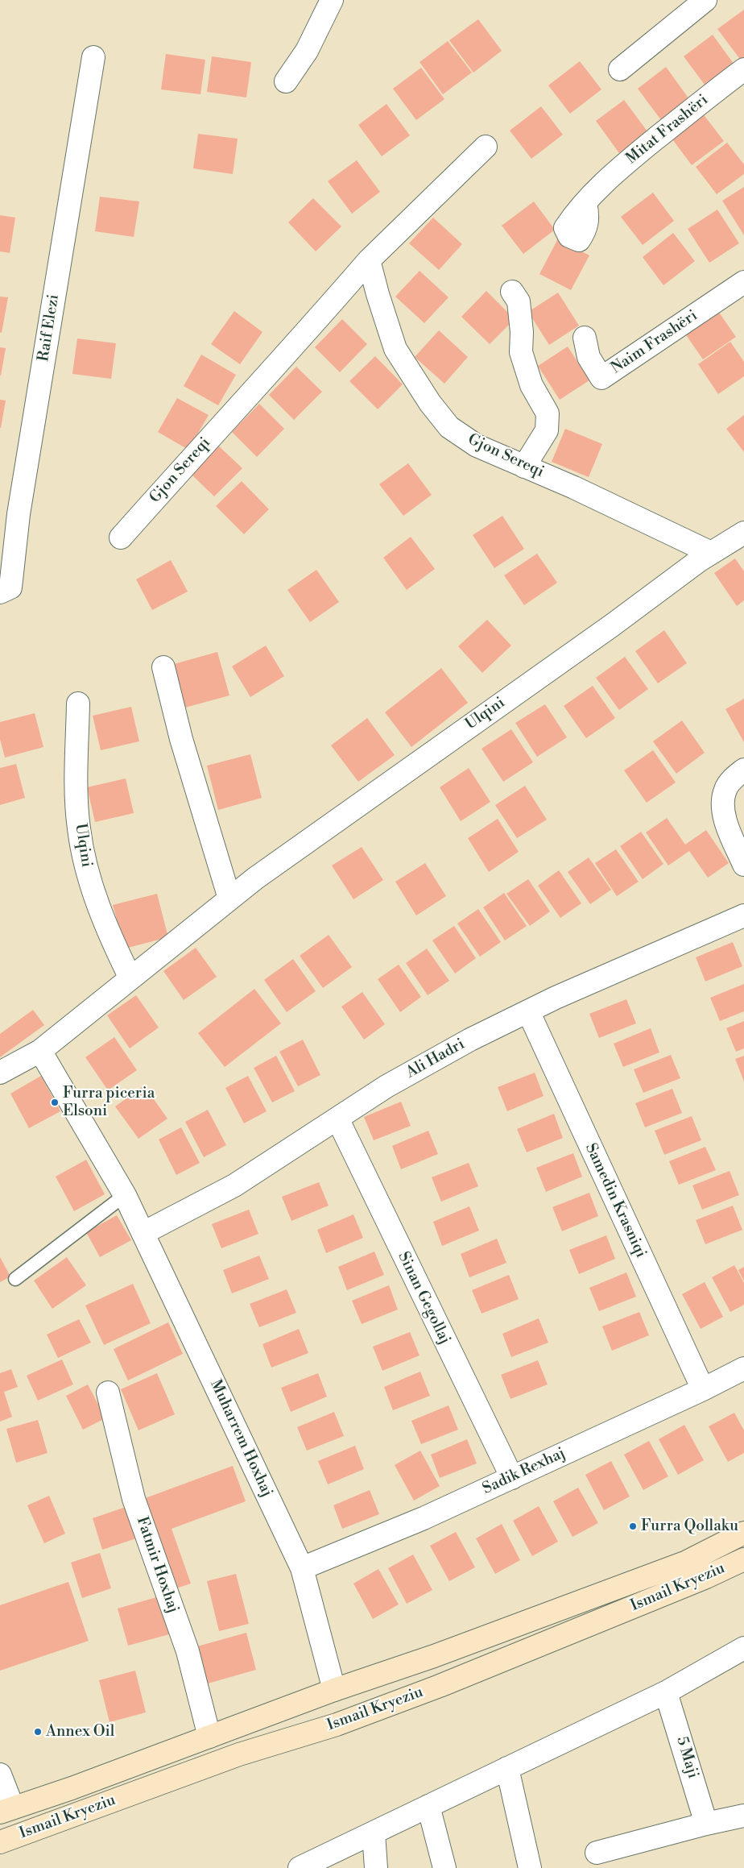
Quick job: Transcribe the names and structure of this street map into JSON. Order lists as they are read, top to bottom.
{
  "streets": {
    "main road": ["Ismail Kryeziu"],
    "street": [
      "Mitat Frashëri",
      "Raif Elezi",
      "Naim Frashëri",
      "Gjon Sereqi",
      "Ulqini",
      "Ali Hadri",
      "Samedin Krasniqi",
      "Sinan Gegollaj",
      "Muharrem Hoxhaj",
      "Sadik Rexhaj",
      "Fatmir Hoxhaj",
      "5 Maji"
    ]
  },
  "crossings": [
    ["Gjon Sereqi", "Ulqini"],
    ["Ulqini", "Muharrem Hoxhaj"],
    ["Ali Hadri", "Samedin Krasniqi"],
    ["Ali Hadri", "Sinan Gegollaj"],
    ["Ali Hadri", "Muharrem Hoxhaj"],
    ["Samedin Krasniqi", "Sadik Rexhaj"],
    ["Sinan Gegollaj", "Sadik Rexhaj"],
    ["Muharrem Hoxhaj", "Sadik Rexhaj"],
    ["Muharrem Hoxhaj", "Ismail Kryeziu"],
    ["Fatmir Hoxhaj", "Ismail Kryeziu"]
  ],
  "places": ["Furra piceria Elsoni", "Furra Qollaku", "Annex Oil"]
}
